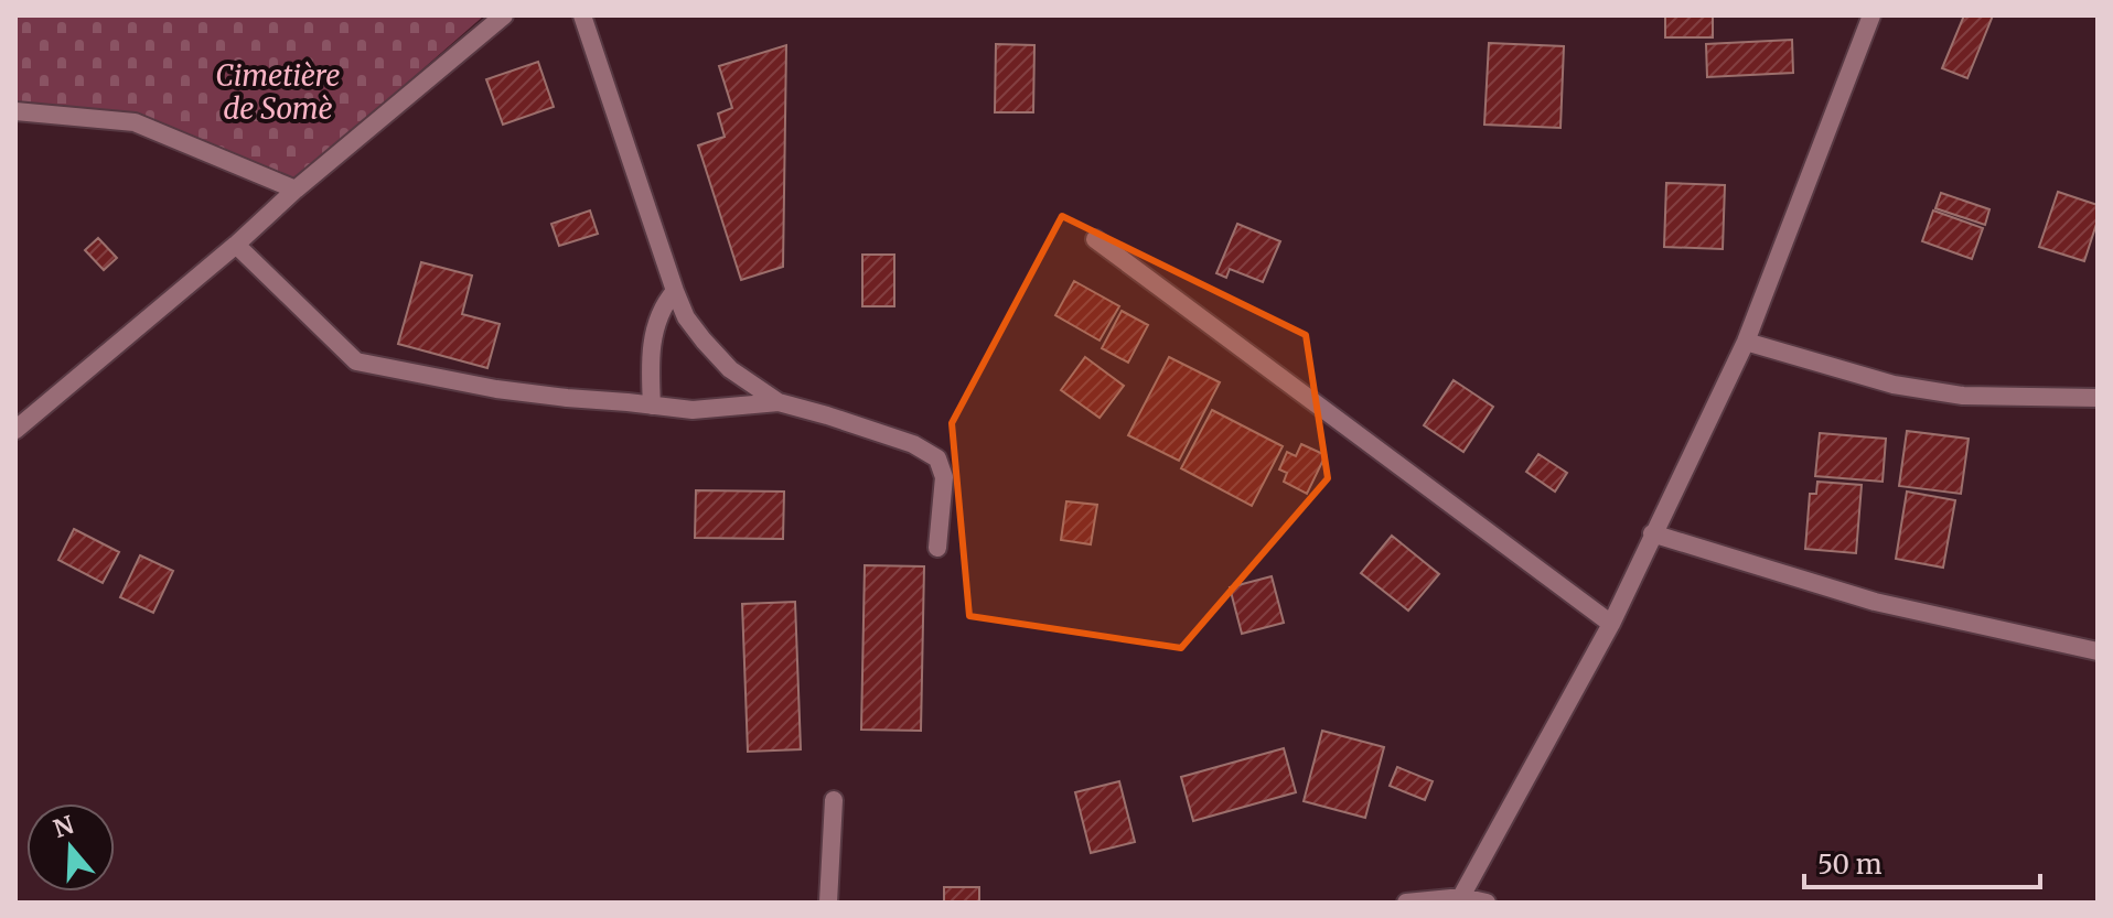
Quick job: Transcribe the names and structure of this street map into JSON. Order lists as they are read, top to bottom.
{
  "parks": ["Cimetière de Somè"],
  "scale_bar": "50 m",
  "north": "top"
}
